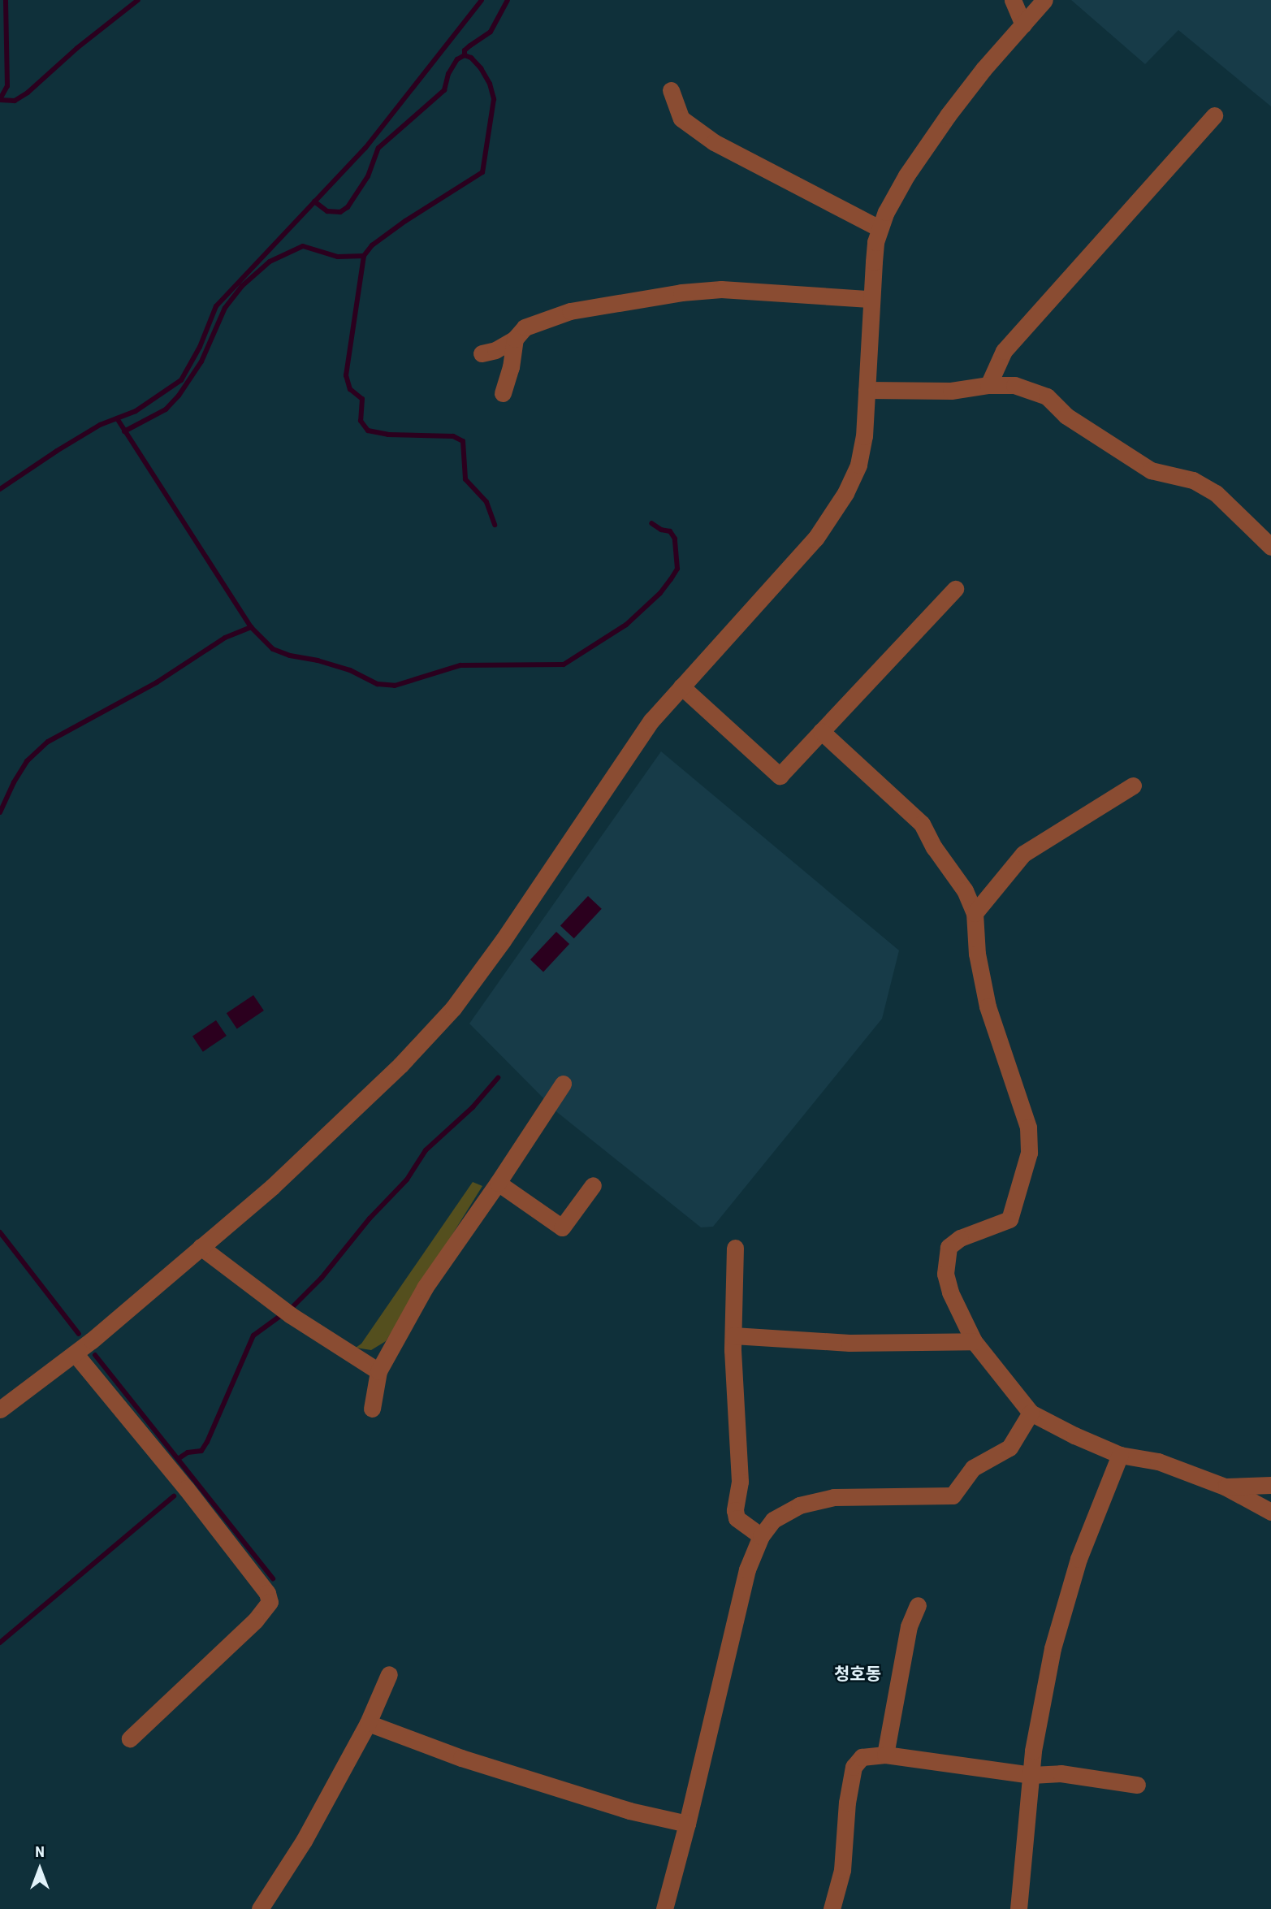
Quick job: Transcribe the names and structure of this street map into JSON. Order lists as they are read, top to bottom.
{
  "districts": ["청호동"],
  "north": "top"
}
